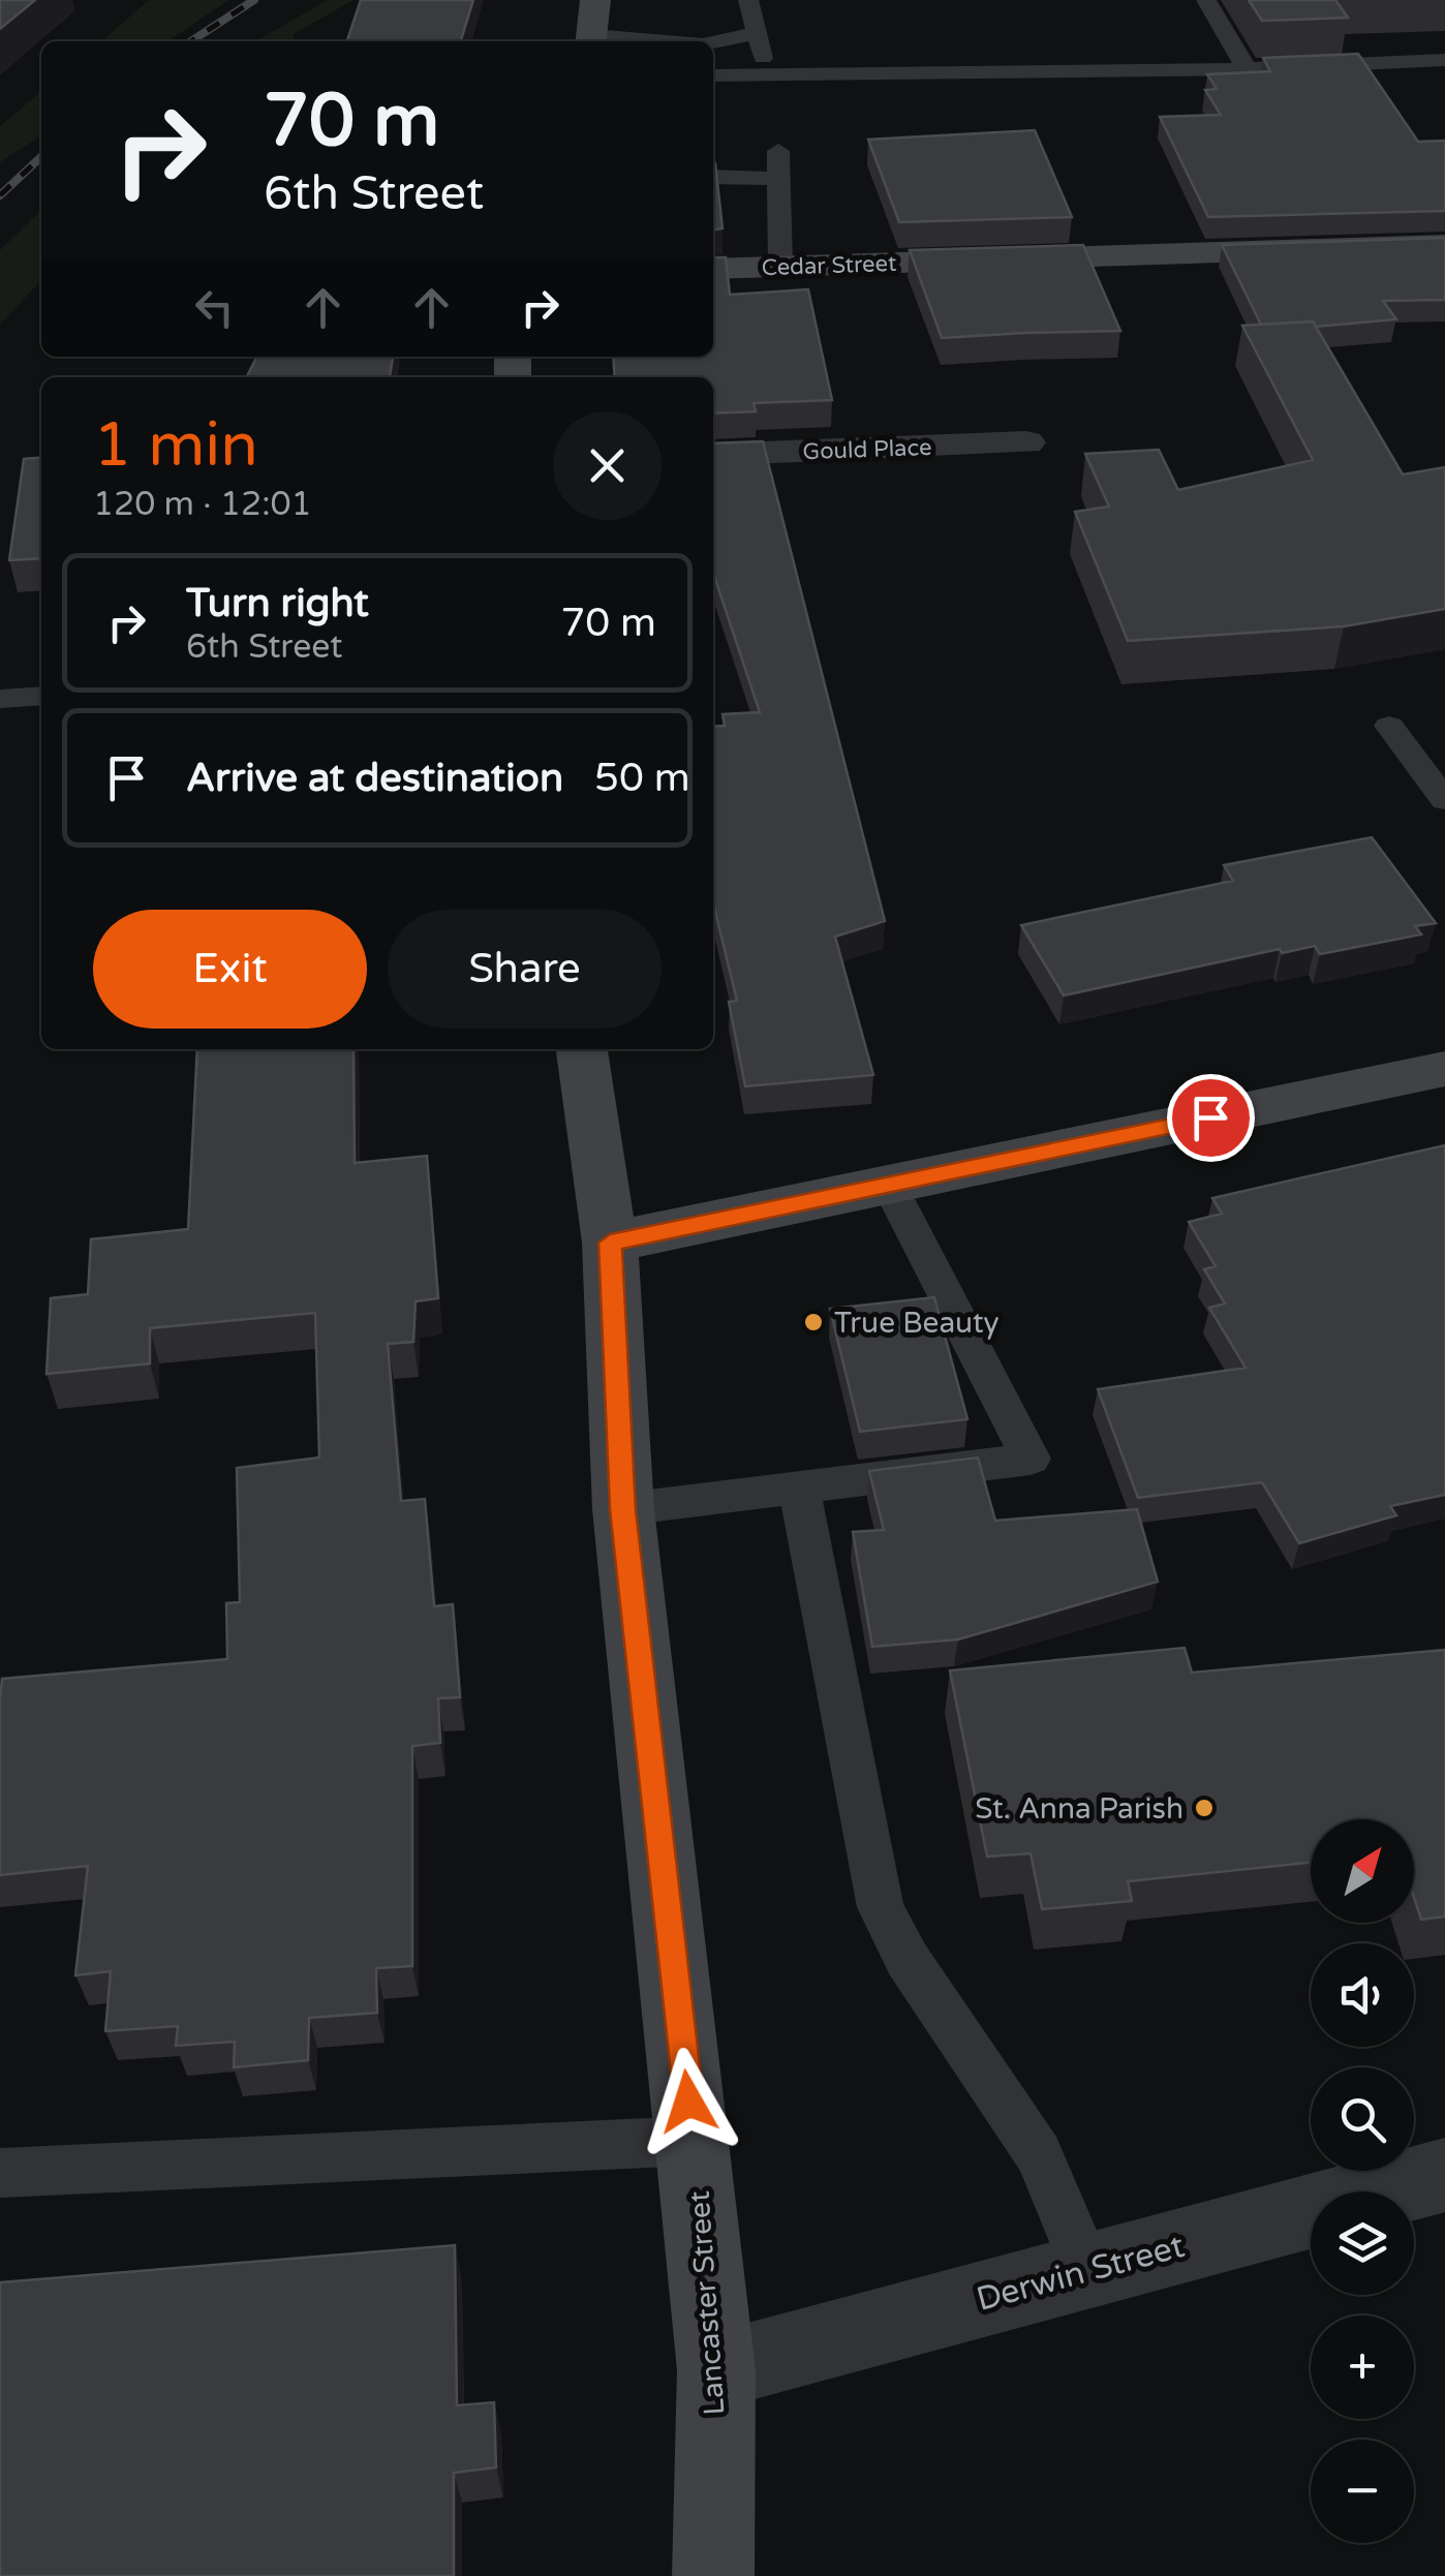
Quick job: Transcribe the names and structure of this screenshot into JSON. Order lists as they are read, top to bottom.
{
  "streets": {
    "street": [
      "Cedar Street",
      "Gould Place",
      "Derwin Street",
      "Lancaster Street"
    ]
  },
  "crossings": [
    ["Derwin Street", "Lancaster Street"]
  ],
  "places": ["True Beauty", "St. Anna Parish"],
  "north": "top right",
  "page": {
    "turn": ["70 m", "6th Street"],
    "heading": ["1 min", "120 m · 12:01"],
    "list": [
      {
        "name": "Turn right",
        "note": "6th Street",
        "value": "70 m"
      },
      {
        "name": "Arrive at destination",
        "value": "50 m"
      }
    ],
    "buttons": ["Exit", "Share"],
    "map_buttons": ["+", "−"]
  }
}
